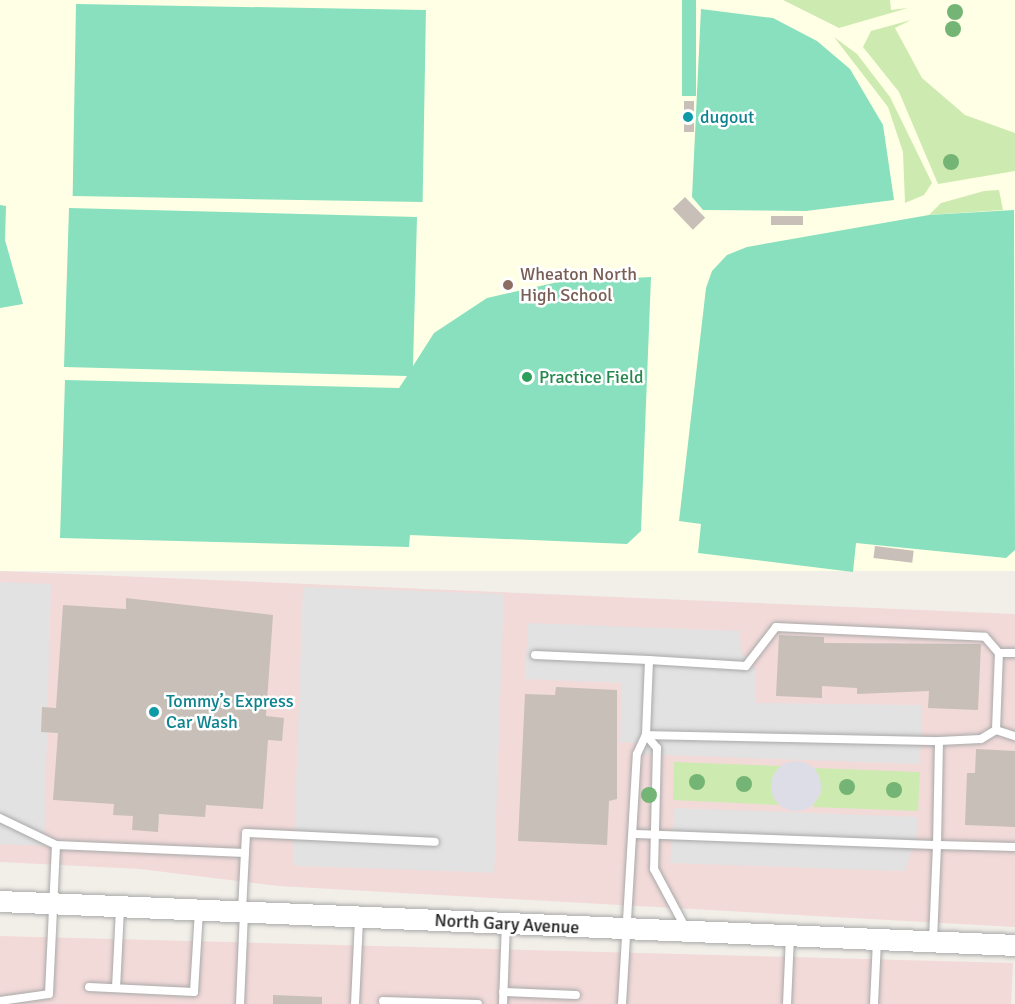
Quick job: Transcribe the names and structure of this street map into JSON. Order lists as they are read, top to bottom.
{
  "streets": {
    "street": ["North Gary Avenue"]
  },
  "places": [
    "dugout",
    "Wheaton North High School",
    "Practice Field",
    "Tommy’s Express Car Wash"
  ]
}
